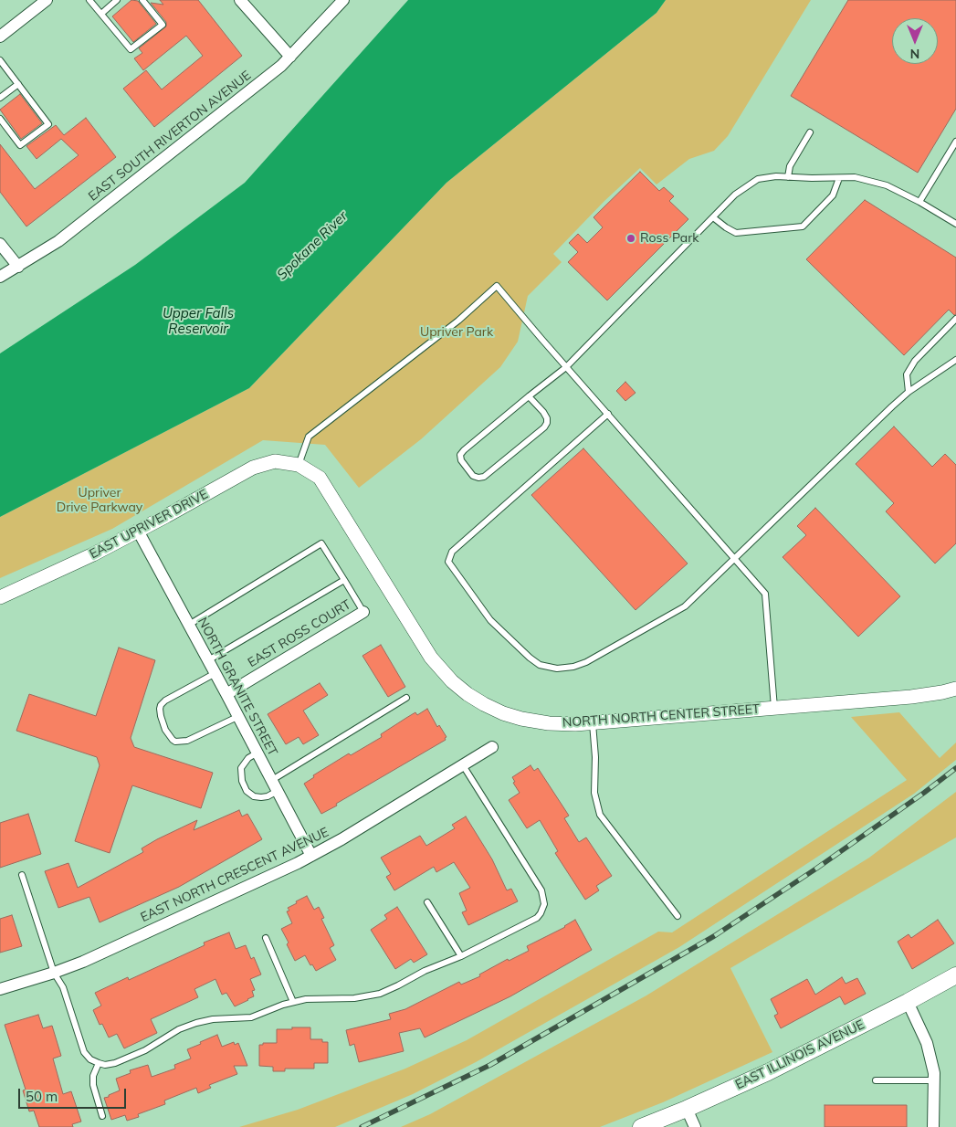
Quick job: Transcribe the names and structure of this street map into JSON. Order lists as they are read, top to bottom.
{
  "streets": {
    "main road": ["EAST ILLINOIS AVENUE"],
    "street": [
      "EAST SOUTH RIVERTON AVENUE",
      "EAST UPRIVER DRIVE",
      "EAST ROSS COURT",
      "NORTH GRANITE STREET",
      "NORTH NORTH CENTER STREET",
      "EAST NORTH CRESCENT AVENUE"
    ]
  },
  "crossings": [
    ["EAST UPRIVER DRIVE", "NORTH GRANITE STREET"],
    ["EAST UPRIVER DRIVE", "NORTH NORTH CENTER STREET"],
    ["EAST ROSS COURT", "NORTH GRANITE STREET"],
    ["NORTH GRANITE STREET", "EAST NORTH CRESCENT AVENUE"]
  ],
  "water": ["Spokane River", "Upper Falls Reservoir"],
  "parks": ["Upriver Park", "Upriver Drive Parkway"],
  "places": ["Ross Park"],
  "scale_bar": "50 m",
  "north": "bottom"
}
